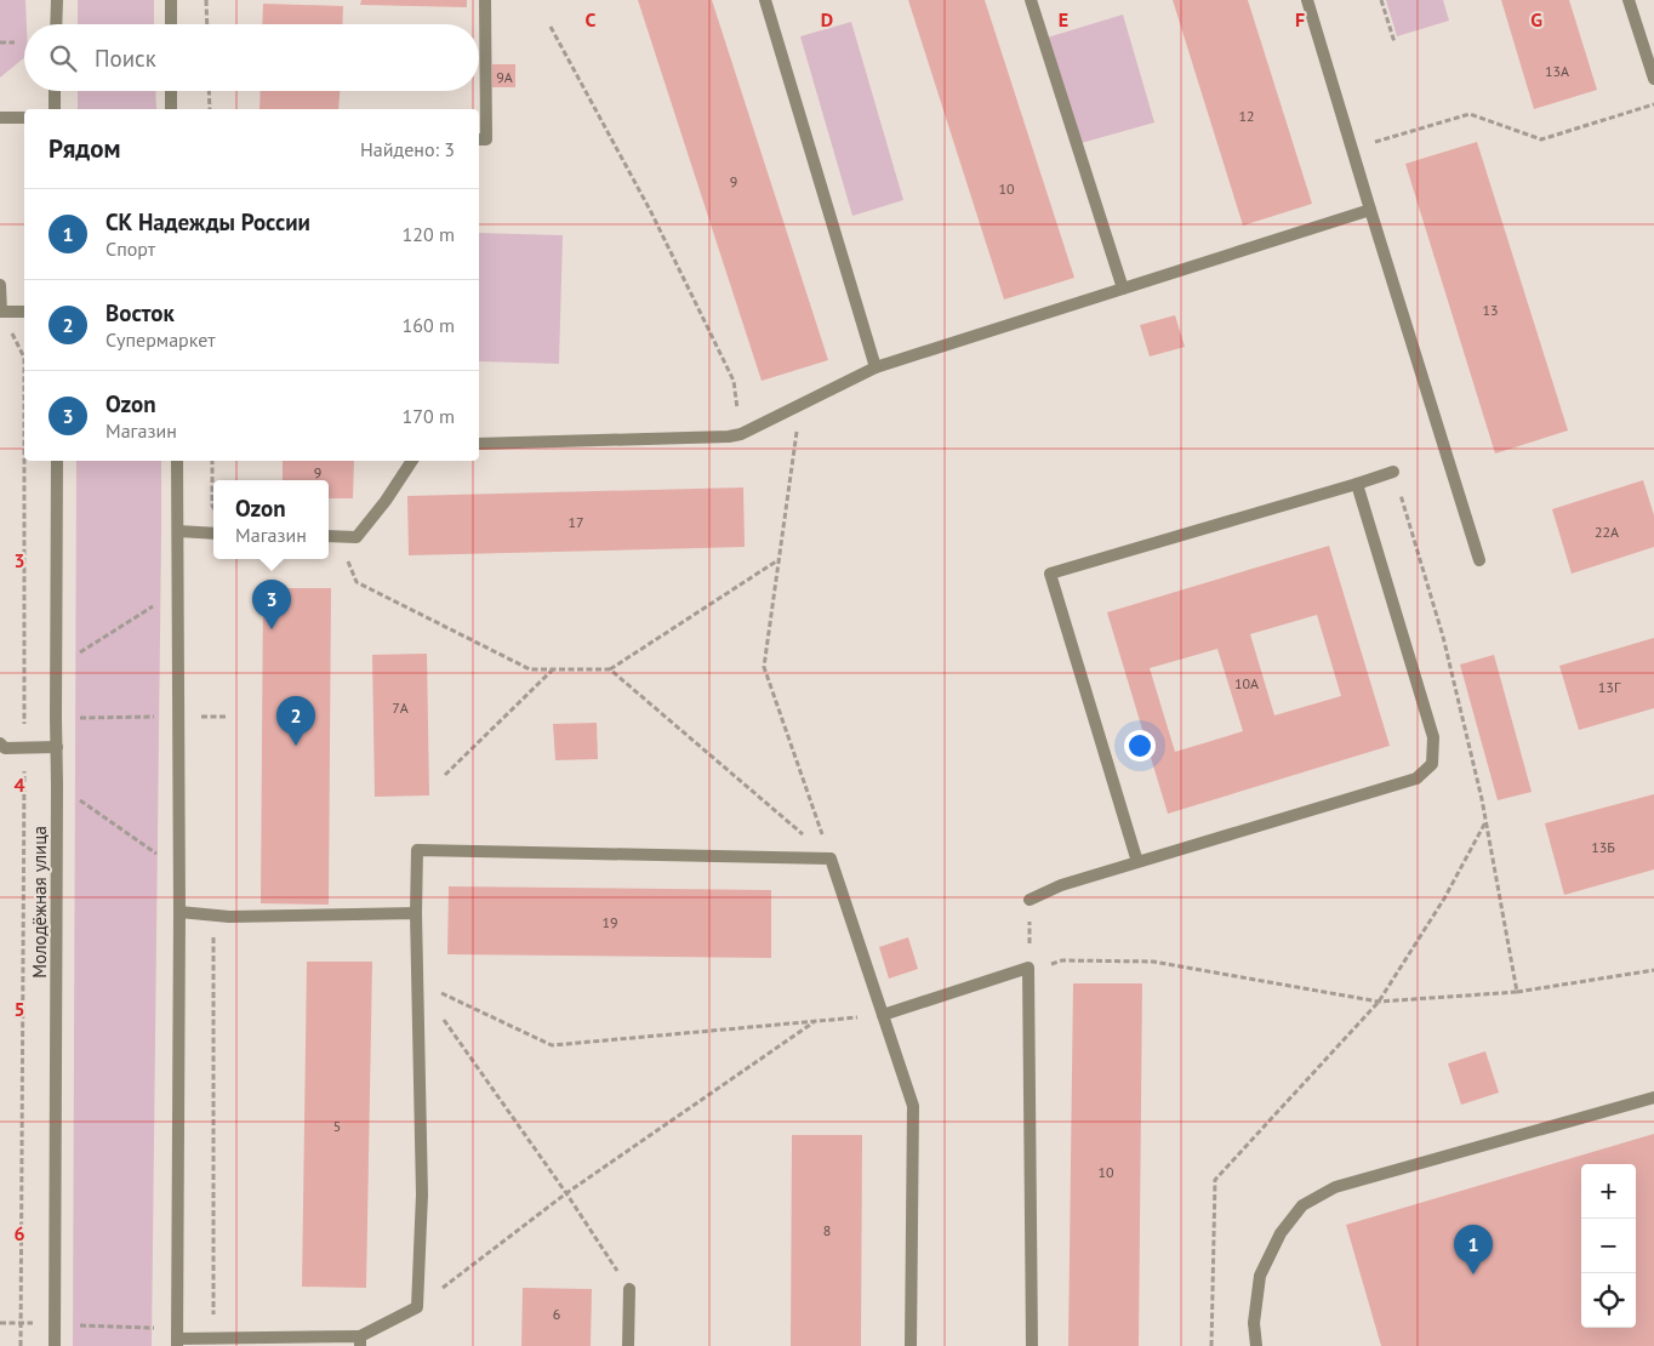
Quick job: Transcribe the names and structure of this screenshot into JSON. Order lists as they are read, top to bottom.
{
  "streets": {
    "street": ["Молодёжная улица"]
  },
  "house_numbers": [
    "13А",
    "9А",
    "12",
    "9",
    "10",
    "13",
    "9",
    "17",
    "22А",
    "10А",
    "13Г",
    "7А",
    "13Б",
    "19",
    "5",
    "10",
    "8",
    "6"
  ],
  "page": {
    "search": "Поиск",
    "heading": ["Рядом", "Найдено: 3"],
    "list": [
      {
        "mark": "1",
        "name": "СК Надежды России",
        "note": "Спорт",
        "value": "120 m"
      },
      {
        "mark": "2",
        "name": "Восток",
        "note": "Супермаркет",
        "value": "160 m"
      },
      {
        "mark": "3",
        "name": "Ozon",
        "note": "Магазин",
        "value": "170 m"
      }
    ],
    "popup": ["Ozon", "Магазин"],
    "pins": ["3", "2", "1"],
    "map_buttons": ["+", "−"]
  },
  "grid": {
    "columns": [
      "C",
      "D",
      "E",
      "F",
      "G"
    ],
    "rows": [
      "3",
      "4",
      "5",
      "6"
    ]
  }
}
